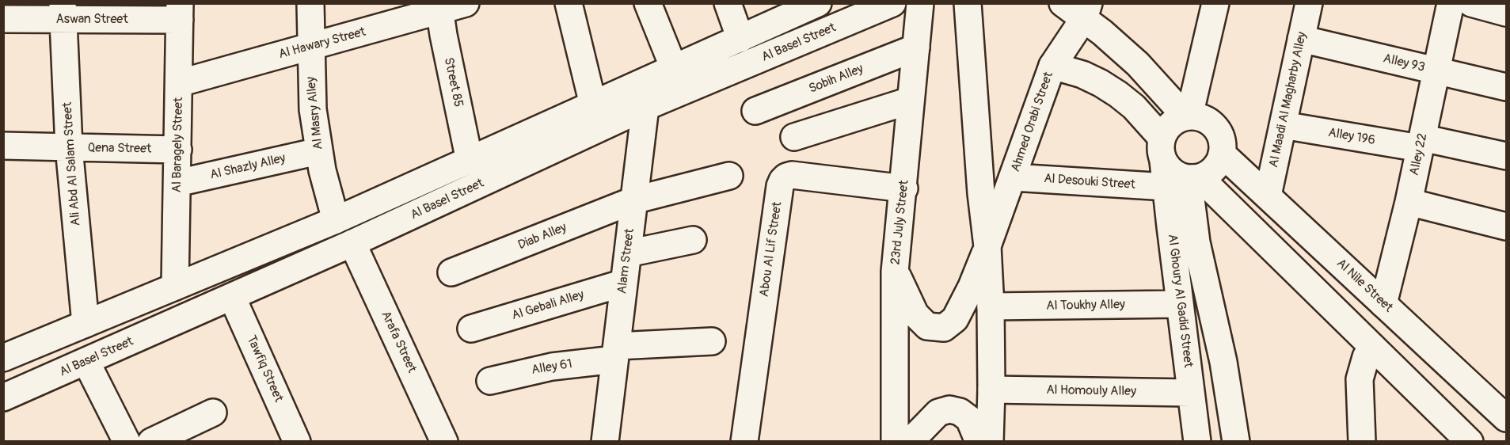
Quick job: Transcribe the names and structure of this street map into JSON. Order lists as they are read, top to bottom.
{
  "streets": {
    "street": [
      "Aswan Street",
      "Al Basel Street",
      "Al Hawary Street",
      "Alley 93",
      "Sobih Alley",
      "Street 85",
      "Al Maadi Al Magharby Alley",
      "Al Masry Alley",
      "Ahmed Orabi Street",
      "Alley 196",
      "Al Baragely Street",
      "Qena Street",
      "Alley 22",
      "Ali Abd Al Salam Street",
      "Al Shazly Alley",
      "Al Desouki Street",
      "23rd July Street",
      "Diab Alley",
      "Abou Al Lif Street",
      "Alam Street",
      "Al Nile Street",
      "Al Ghoury Al Gadid Street",
      "Al Gebali Alley",
      "Al Toukhy Alley",
      "Arafa Street",
      "Alley 61",
      "Tawfiq Street",
      "Al Homouly Alley"
    ]
  },
  "crossings": [
    ["Aswan Street", "Al Baragely Street"],
    ["Aswan Street", "Ali Abd Al Salam Street"],
    ["Al Basel Street", "Street 85"],
    ["Al Basel Street", "Al Masry Alley"],
    ["Al Basel Street", "Al Baragely Street"],
    ["Al Basel Street", "Ali Abd Al Salam Street"],
    ["Al Basel Street", "Alam Street"],
    ["Al Basel Street", "Arafa Street"],
    ["Al Basel Street", "Tawfiq Street"],
    ["Al Hawary Street", "Street 85"],
    ["Al Hawary Street", "Al Masry Alley"],
    ["Al Hawary Street", "Al Baragely Street"],
    ["Alley 93", "Al Maadi Al Magharby Alley"],
    ["Alley 93", "Alley 22"],
    ["Sobih Alley", "23rd July Street"],
    ["Al Maadi Al Magharby Alley", "Alley 196"],
    ["Al Maadi Al Magharby Alley", "Al Nile Street"],
    ["Al Masry Alley", "Al Shazly Alley"],
    ["Ahmed Orabi Street", "Al Desouki Street"],
    ["Ahmed Orabi Street", "23rd July Street"],
    ["Alley 196", "Alley 22"],
    ["Al Baragely Street", "Qena Street"],
    ["Al Baragely Street", "Al Shazly Alley"],
    ["Qena Street", "Ali Abd Al Salam Street"],
    ["Alley 22", "Al Nile Street"],
    ["Al Desouki Street", "Al Ghoury Al Gadid Street"],
    ["23rd July Street", "Abou Al Lif Street"],
    ["Diab Alley", "Alam Street"],
    ["Alam Street", "Al Gebali Alley"],
    ["Alam Street", "Alley 61"],
    ["Al Nile Street", "Al Ghoury Al Gadid Street"],
    ["Al Ghoury Al Gadid Street", "Al Toukhy Alley"],
    ["Al Ghoury Al Gadid Street", "Al Homouly Alley"]
  ]
}
